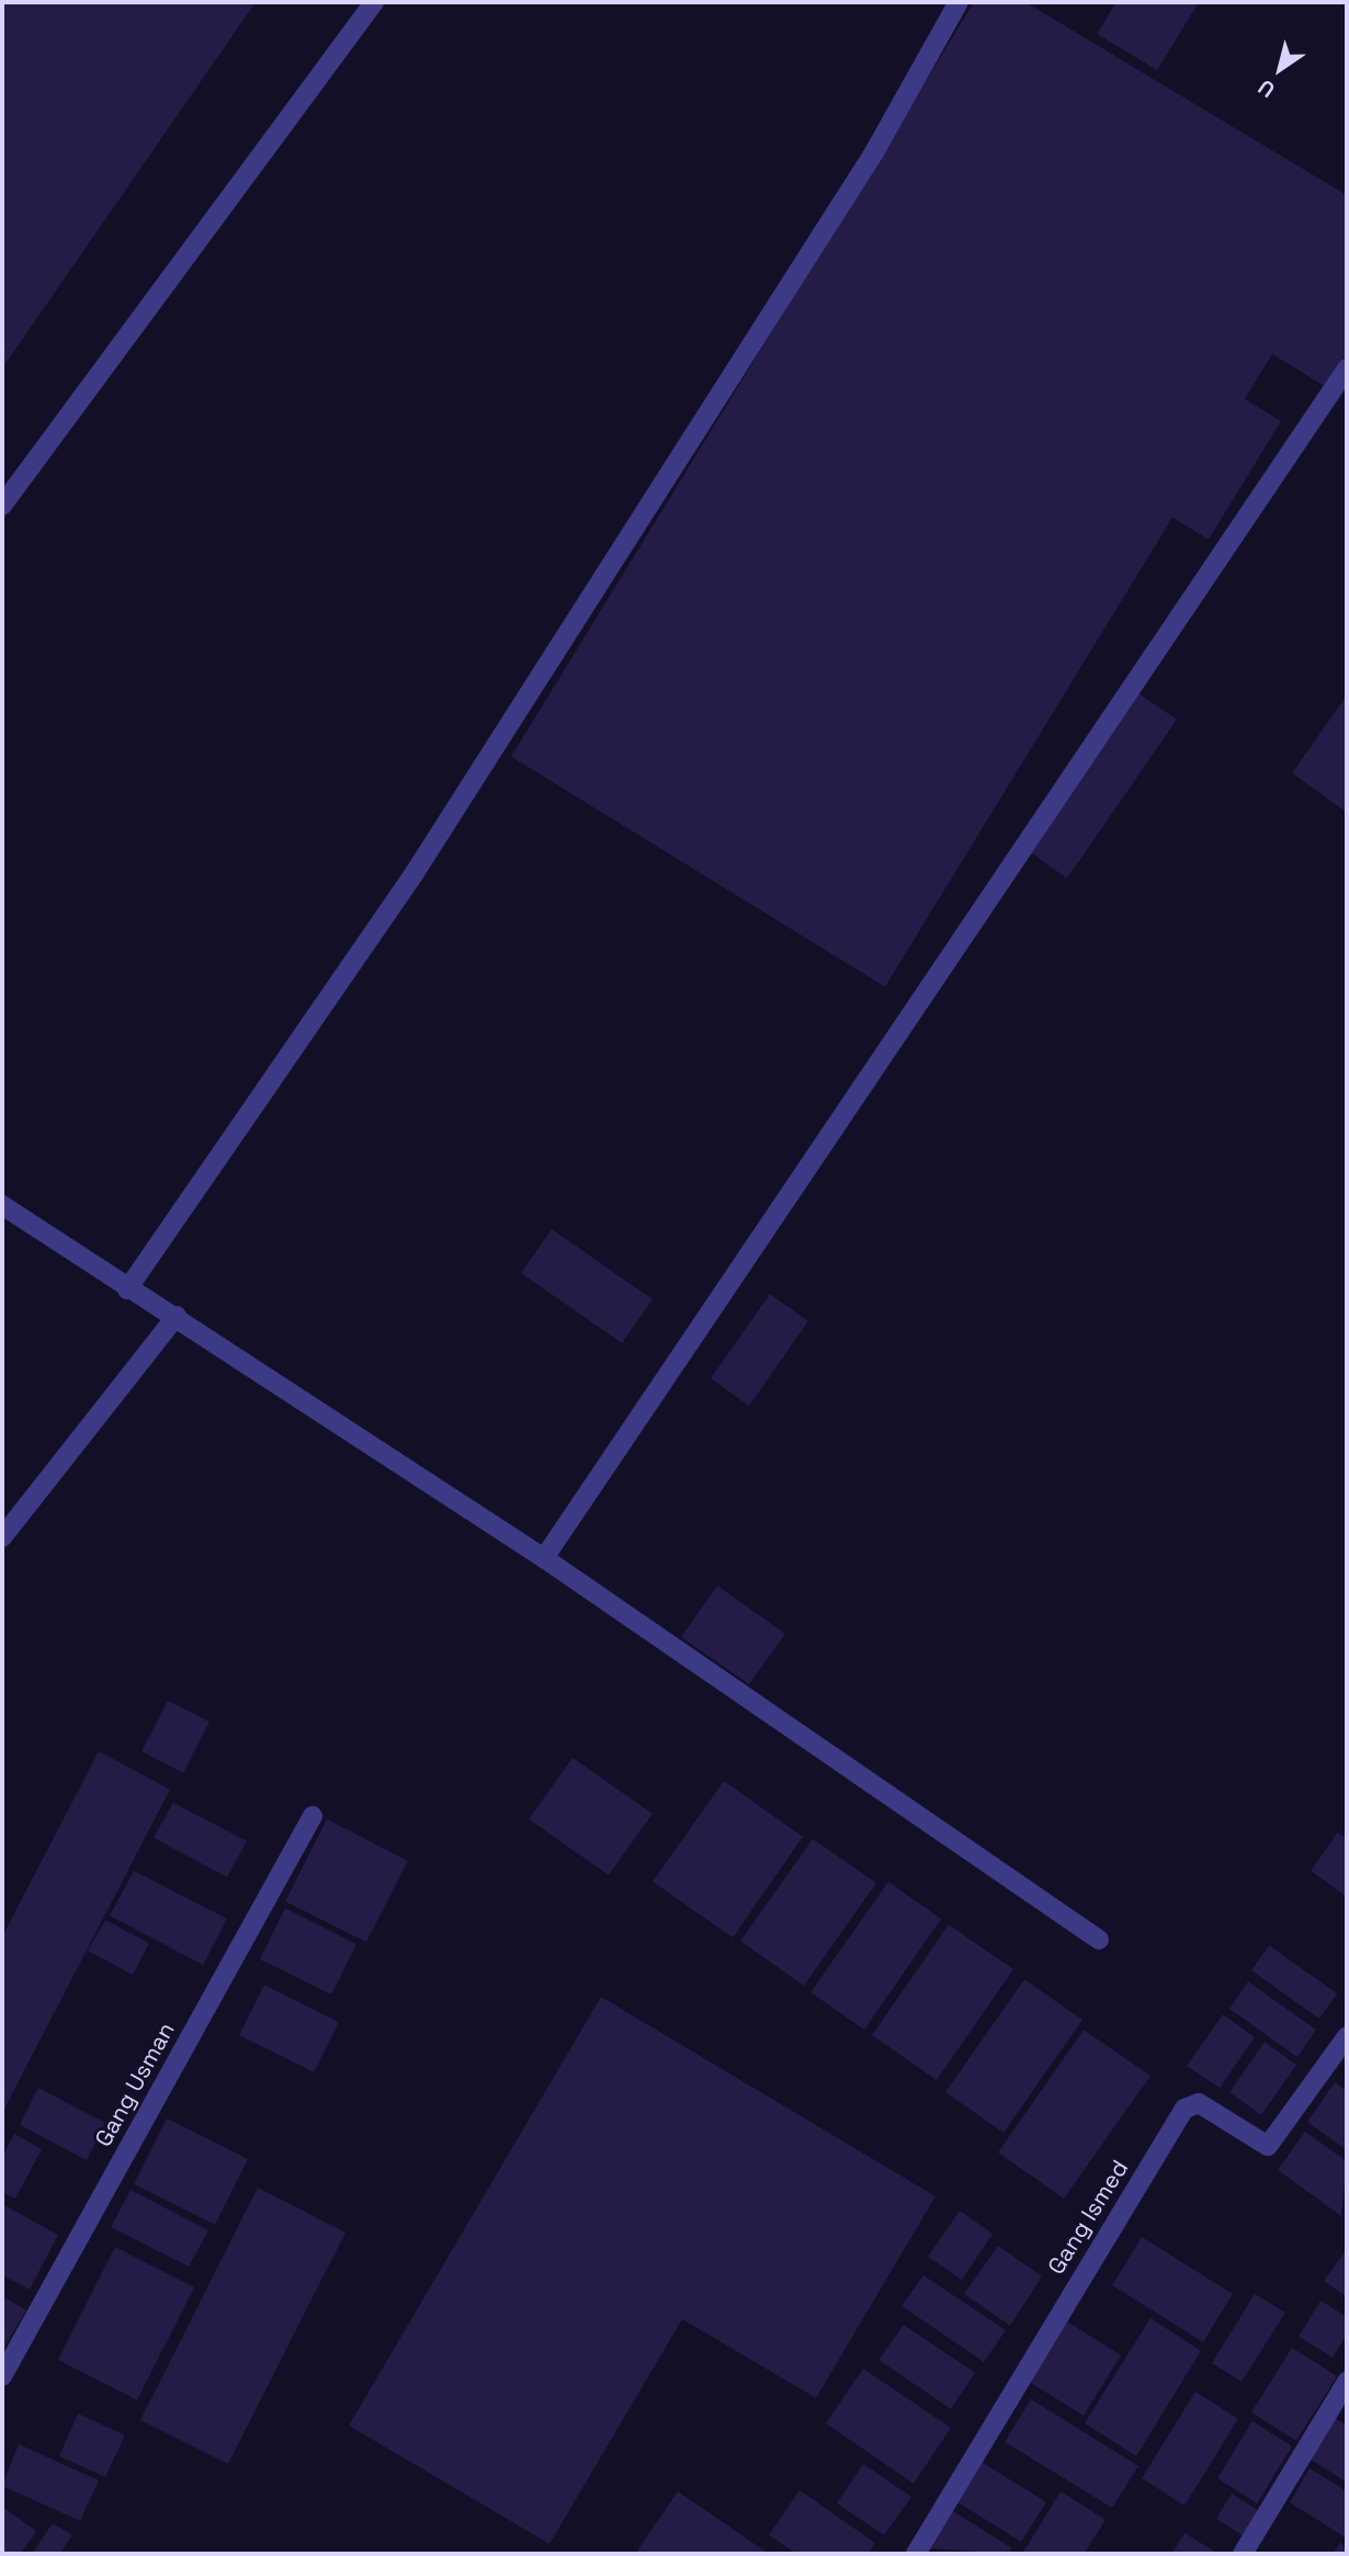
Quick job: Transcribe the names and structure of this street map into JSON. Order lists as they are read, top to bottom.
{
  "streets": {
    "street": ["Gang Usman", "Gang Ismed"]
  },
  "north": "bottom left"
}
